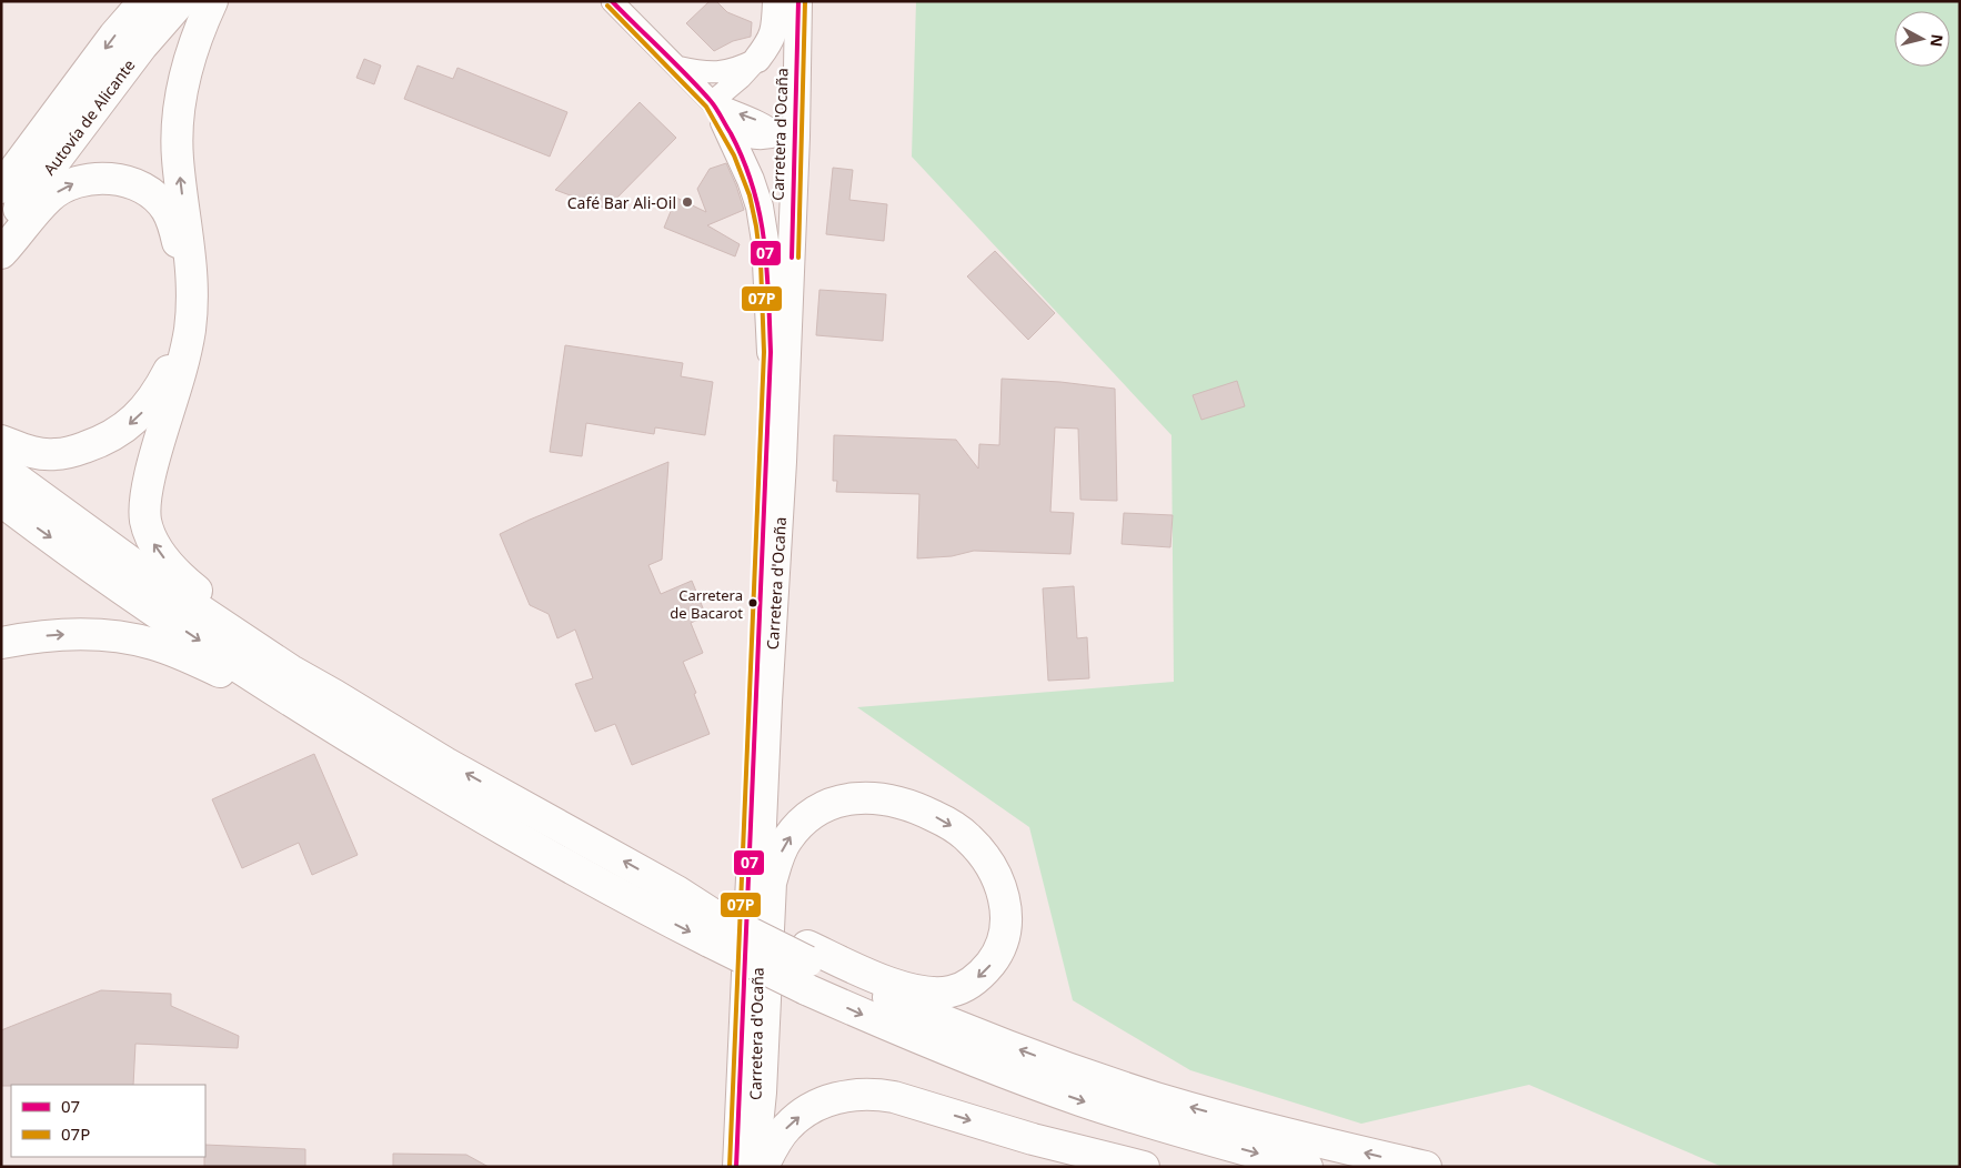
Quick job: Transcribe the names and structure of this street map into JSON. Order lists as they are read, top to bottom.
{
  "streets": {
    "highway": ["Autovía de Alicante"],
    "main road": ["Carretera d'Ocaña"]
  },
  "places": ["Café Bar Ali-Oil", "Carretera de Bacarot"],
  "lines": ["transit line 07", "transit line 07P"],
  "legend": ["07", "07P"],
  "north": "right"
}
